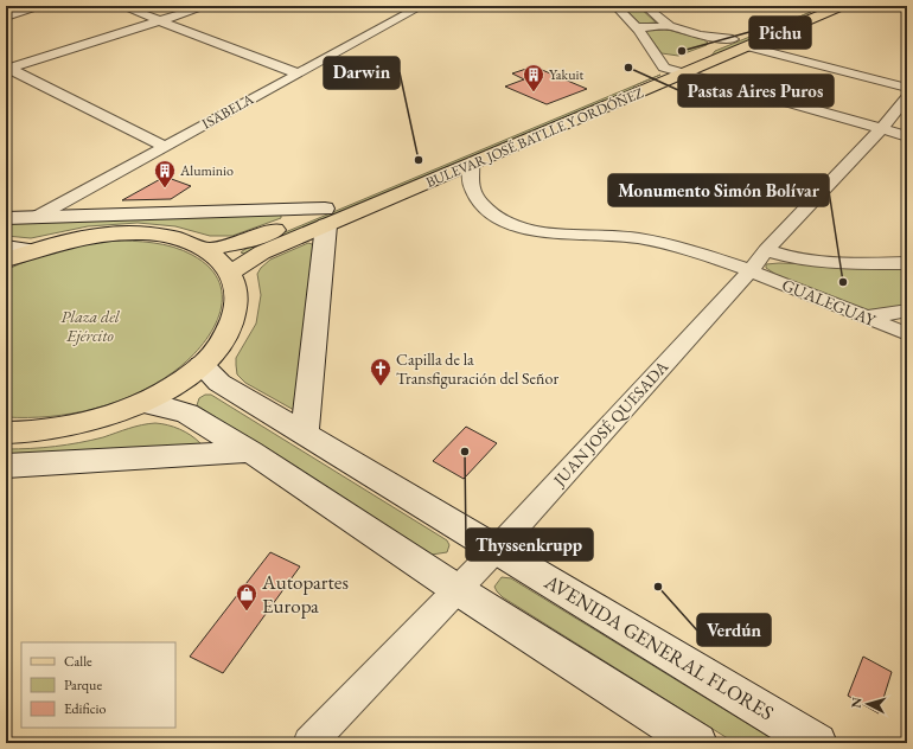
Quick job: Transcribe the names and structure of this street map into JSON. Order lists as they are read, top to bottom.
{
  "streets": {
    "main road": ["BULEVAR JOSÉ BATLLE Y ORDÓÑEZ", "AVENIDA GENERAL FLORES"],
    "street": ["ISABELA", "GUALEGUAY", "JUAN JOSÉ QUESADA"]
  },
  "crossings": [
    ["ISABELA", "BULEVAR JOSÉ BATLLE Y ORDÓÑEZ"],
    ["BULEVAR JOSÉ BATLLE Y ORDÓÑEZ", "GUALEGUAY"],
    ["GUALEGUAY", "JUAN JOSÉ QUESADA"],
    ["JUAN JOSÉ QUESADA", "AVENIDA GENERAL FLORES"]
  ],
  "parks": ["Plaza del Ejército"],
  "places": {
    "other": [
      "Pichu",
      "Pastas Aires Puros",
      "Darwin",
      "Monumento Simón Bolívar",
      "Thyssenkrupp",
      "Verdún"
    ],
    "building": ["Yakuit", "Aluminio"],
    "church": ["Capilla de la Transfiguración del Señor"],
    "shop": ["Autopartes Europa"]
  },
  "legend": ["Calle", "Parque", "Edificio"],
  "north": "left"
}
